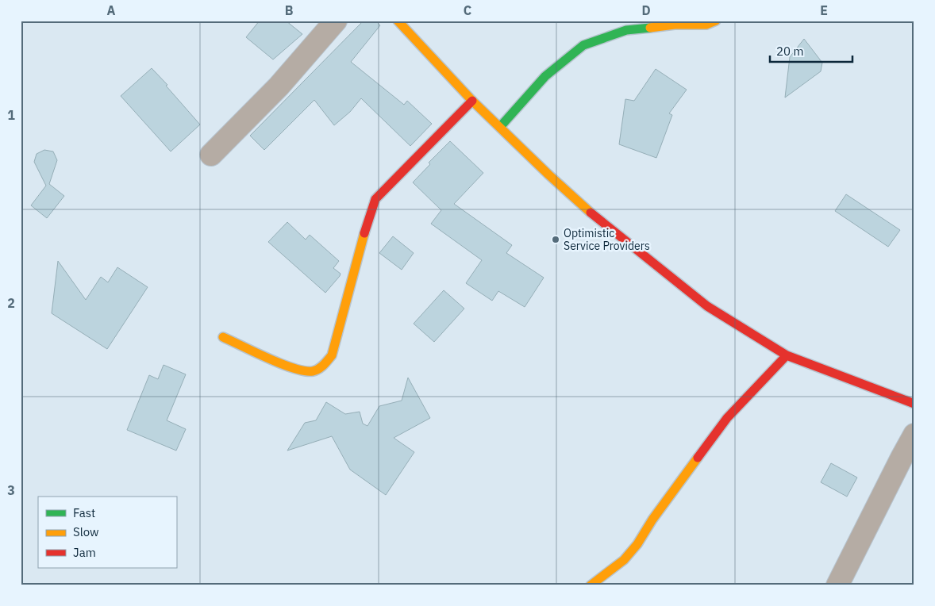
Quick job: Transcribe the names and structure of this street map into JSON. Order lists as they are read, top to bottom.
{
  "places": ["Optimistic Service Providers"],
  "legend": ["Fast", "Slow", "Jam"],
  "scale_bar": "20 m",
  "grid": {
    "columns": [
      "A",
      "B",
      "C",
      "D",
      "E"
    ],
    "rows": ["1", "2", "3"]
  }
}
